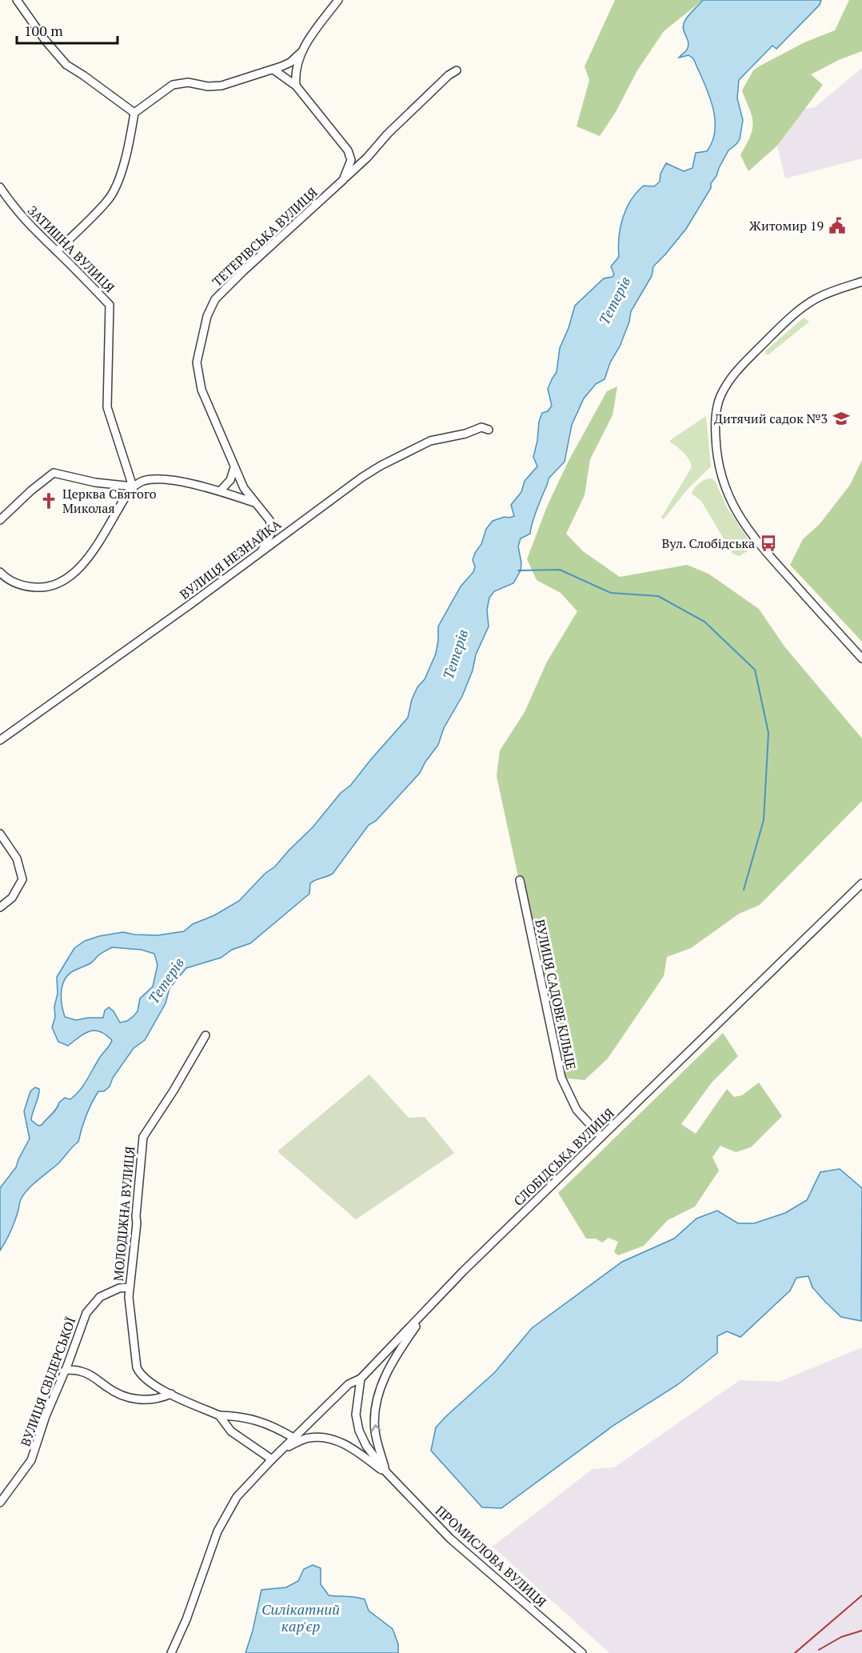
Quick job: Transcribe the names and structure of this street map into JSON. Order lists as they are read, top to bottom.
{
  "streets": {
    "street": [
      "ТЕТЕРІВСЬКА ВУЛИЦЯ",
      "ЗАТИШНА ВУЛИЦЯ",
      "ВУЛИЦЯ НЕЗНАЙКА",
      "ВУЛИЦЯ САДОВЕ КІЛЬЦЕ",
      "СЛОБІДСЬКА ВУЛИЦЯ",
      "МОЛОДІЖНА ВУЛИЦЯ",
      "ВУЛИЦЯ СВІДЕРСЬКОЇ",
      "ПРОМИСЛОВА ВУЛИЦЯ"
    ]
  },
  "crossings": [
    ["ТЕТЕРІВСЬКА ВУЛИЦЯ", "ВУЛИЦЯ НЕЗНАЙКА"],
    ["ВУЛИЦЯ САДОВЕ КІЛЬЦЕ", "СЛОБІДСЬКА ВУЛИЦЯ"],
    ["СЛОБІДСЬКА ВУЛИЦЯ", "МОЛОДІЖНА ВУЛИЦЯ"],
    ["МОЛОДІЖНА ВУЛИЦЯ", "ВУЛИЦЯ СВІДЕРСЬКОЇ"]
  ],
  "water": ["Тетерів", "Силікатний кар'єр"],
  "places": {
    "public building": ["Житомир 19"],
    "school or university": ["Дитячий садок №3"],
    "church": ["Церква Святого Миколая"],
    "bus stop": ["Вул. Слобідська"]
  },
  "scale_bar": "100 m"
}
